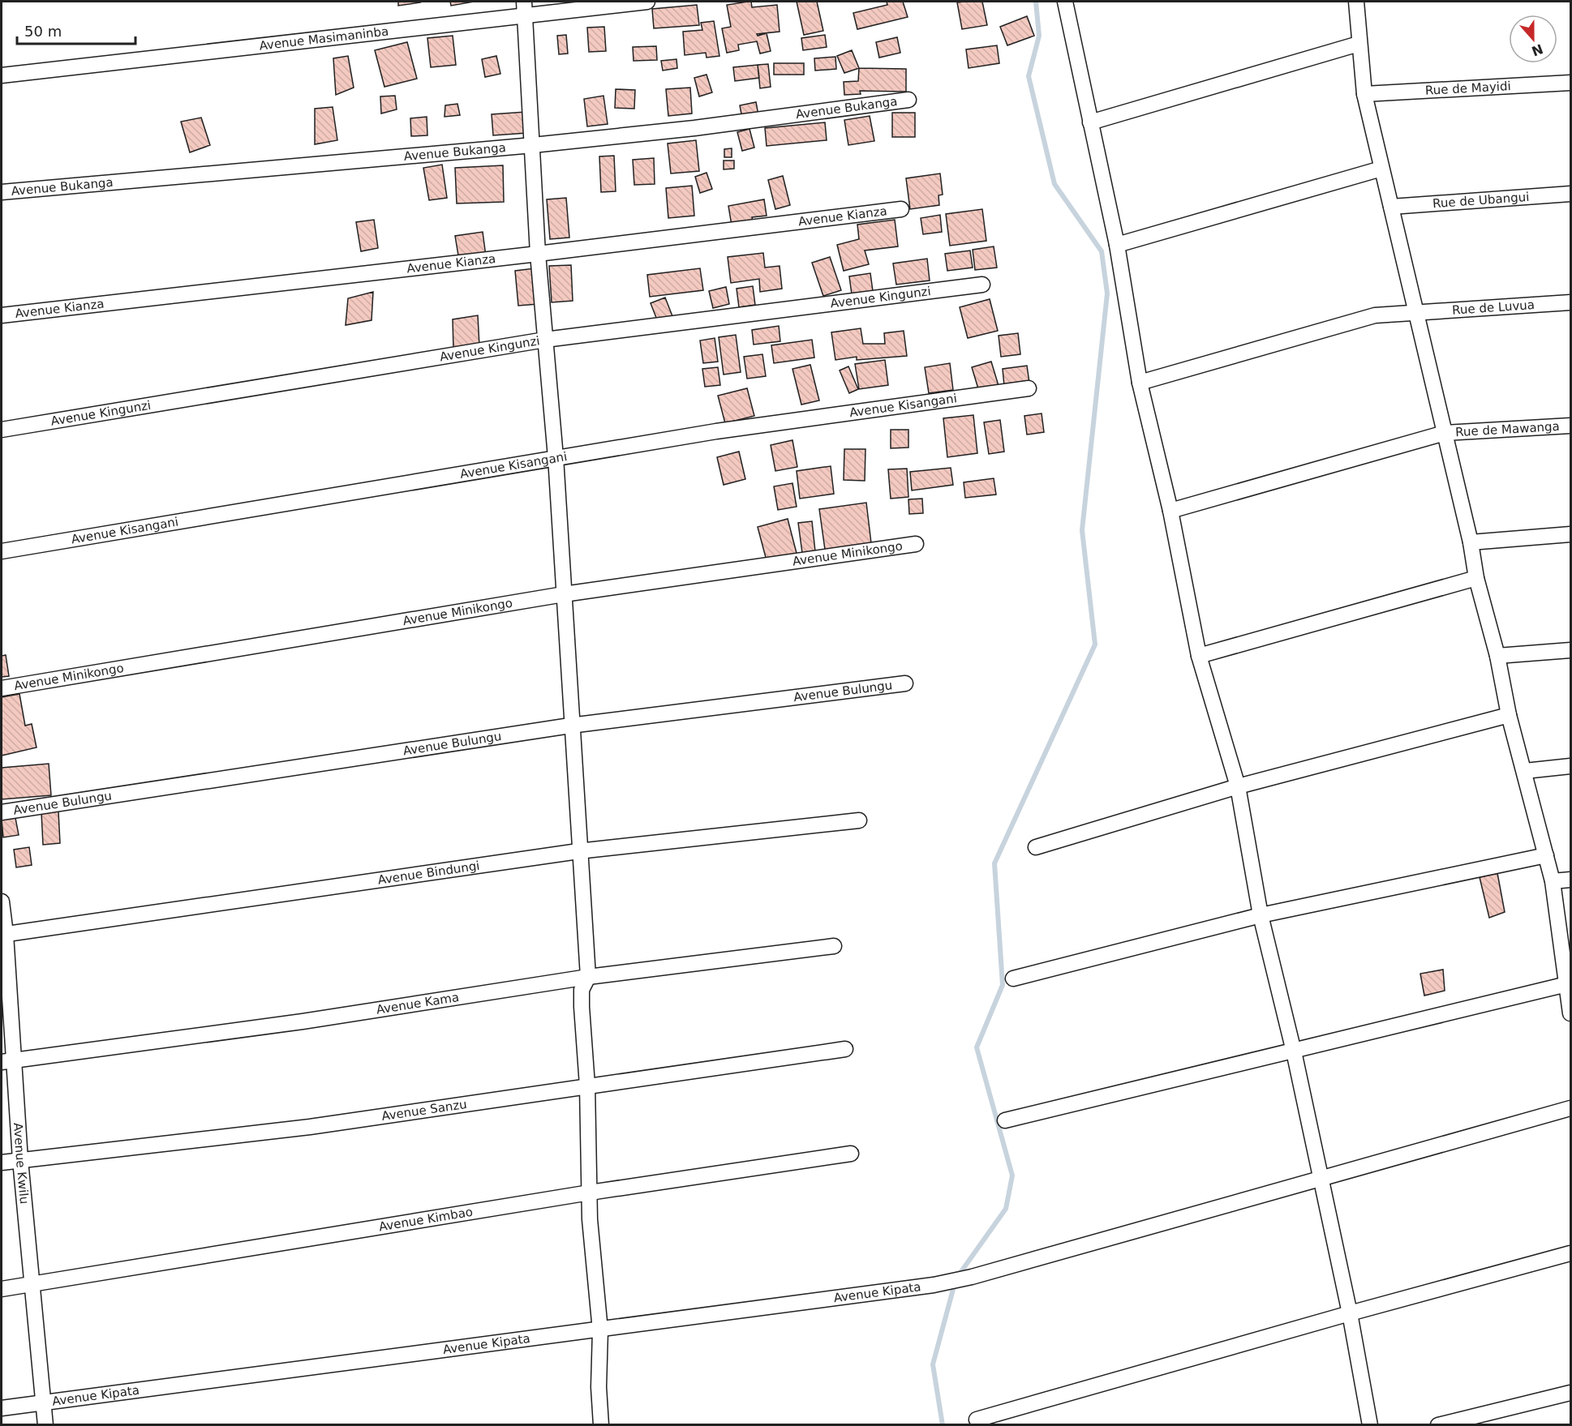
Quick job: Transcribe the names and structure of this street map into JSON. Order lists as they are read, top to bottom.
{
  "streets": {
    "street": [
      "Avenue Masimaninba",
      "Rue de Mayidi",
      "Avenue Bukanga",
      "Rue de Ubangui",
      "Avenue Kianza",
      "Avenue Kingunzi",
      "Rue de Luvua",
      "Avenue Kisangani",
      "Rue de Mawanga",
      "Avenue Minikongo",
      "Avenue Bulungu",
      "Avenue Bindungi",
      "Avenue Kama",
      "Avenue Sanzu",
      "Avenue Kwilu",
      "Avenue Kimbao",
      "Avenue Kipata"
    ]
  },
  "crossings": [
    ["Avenue Bindungi", "Avenue Kwilu"],
    ["Avenue Kama", "Avenue Kwilu"],
    ["Avenue Sanzu", "Avenue Kwilu"],
    ["Avenue Kwilu", "Avenue Kimbao"],
    ["Avenue Kwilu", "Avenue Kipata"]
  ],
  "scale_bar": "50 m",
  "north": "bottom"
}
